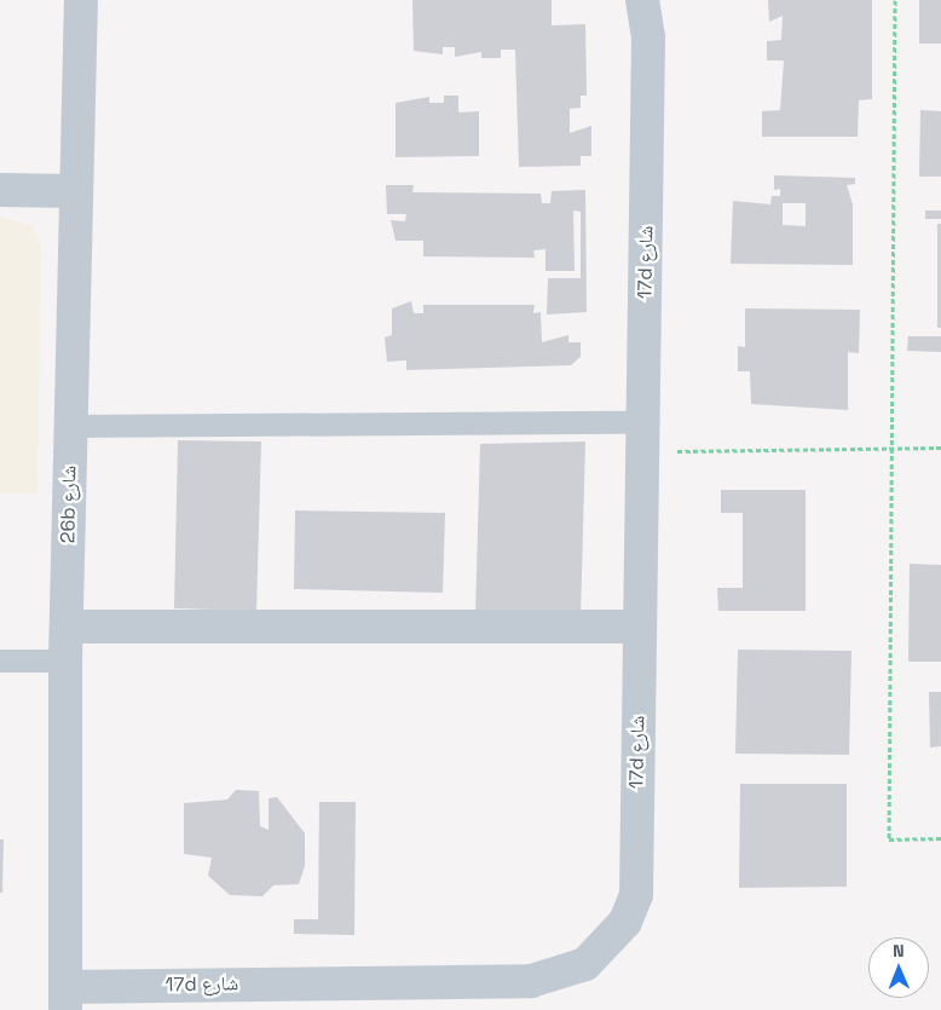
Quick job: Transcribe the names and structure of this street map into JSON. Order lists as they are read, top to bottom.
{
  "streets": {
    "street": ["17d شارع", "26b شارع"]
  },
  "crossings": [
    ["17d شارع", "26b شارع"]
  ],
  "north": "top"
}
